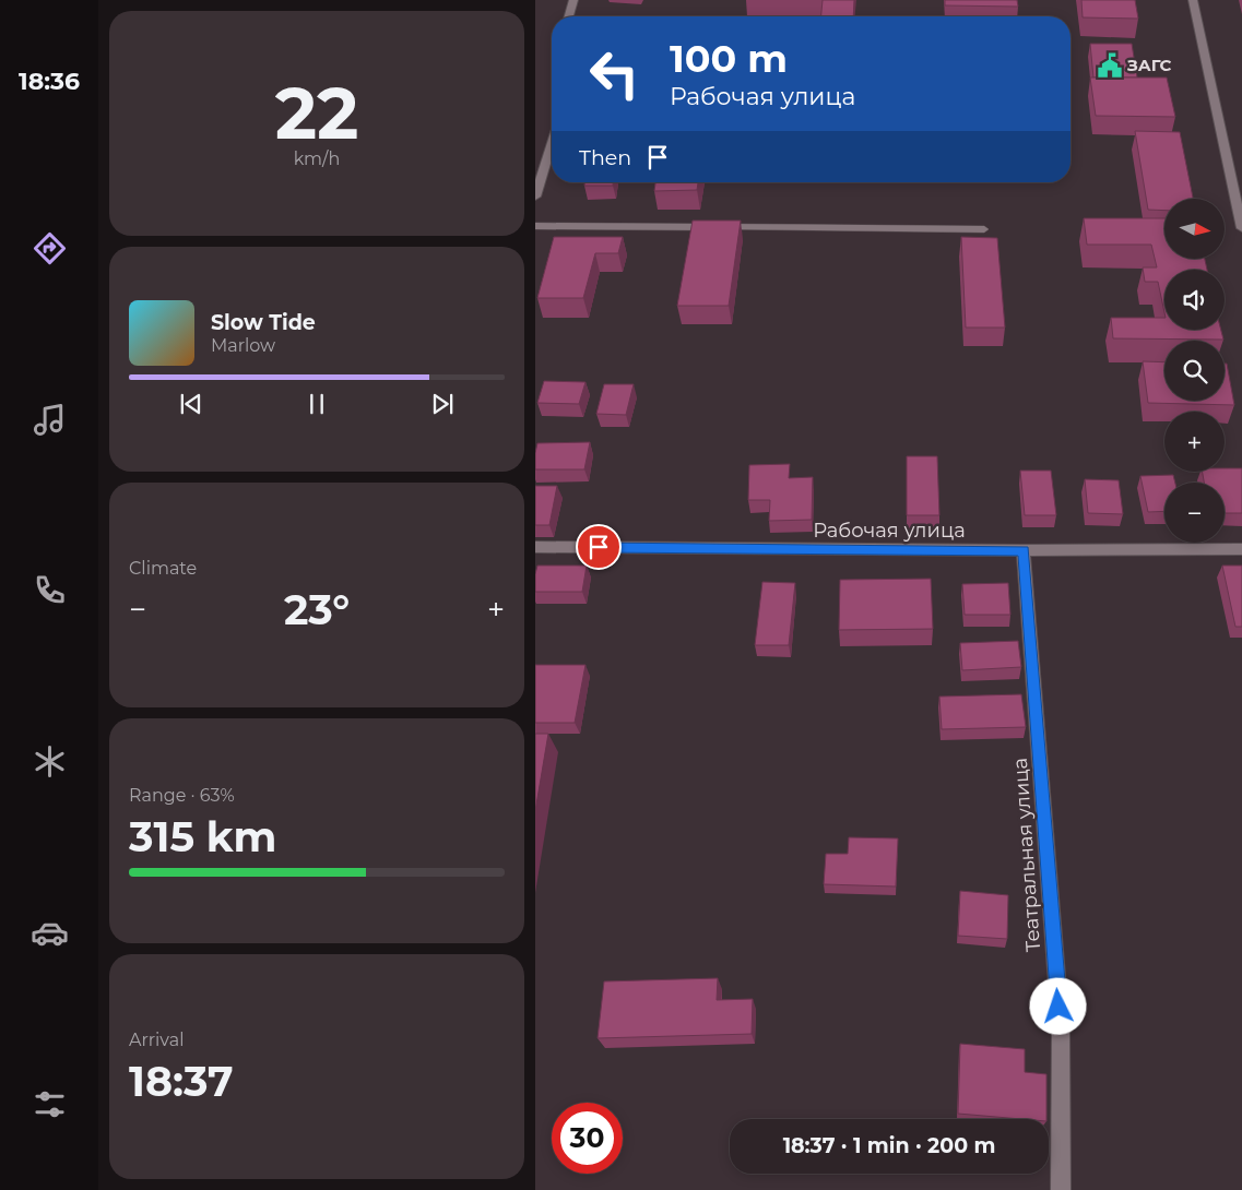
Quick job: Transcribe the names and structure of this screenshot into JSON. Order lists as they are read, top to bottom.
{
  "streets": {
    "street": ["Рабочая улица", "Театральная улица"]
  },
  "crossings": [
    ["Рабочая улица", "Театральная улица"]
  ],
  "places": {
    "public building": ["ЗАГС"]
  },
  "north": "right",
  "page": {
    "tabs": "18:36",
    "tile": [
      ["22", "km/h"],
      "Climate",
      ["Range · 63%", "315 km"],
      ["Arrival", "18:37"]
    ],
    "turn": ["100 m", "Рабочая улица"],
    "then": "Then",
    "map_buttons": ["+", "−"],
    "song": ["Slow Tide", "Marlow"],
    "heat": ["−", "23°", "+"],
    "limit": "30",
    "trip": "18:37 · 1 min · 200 m"
  }
}
